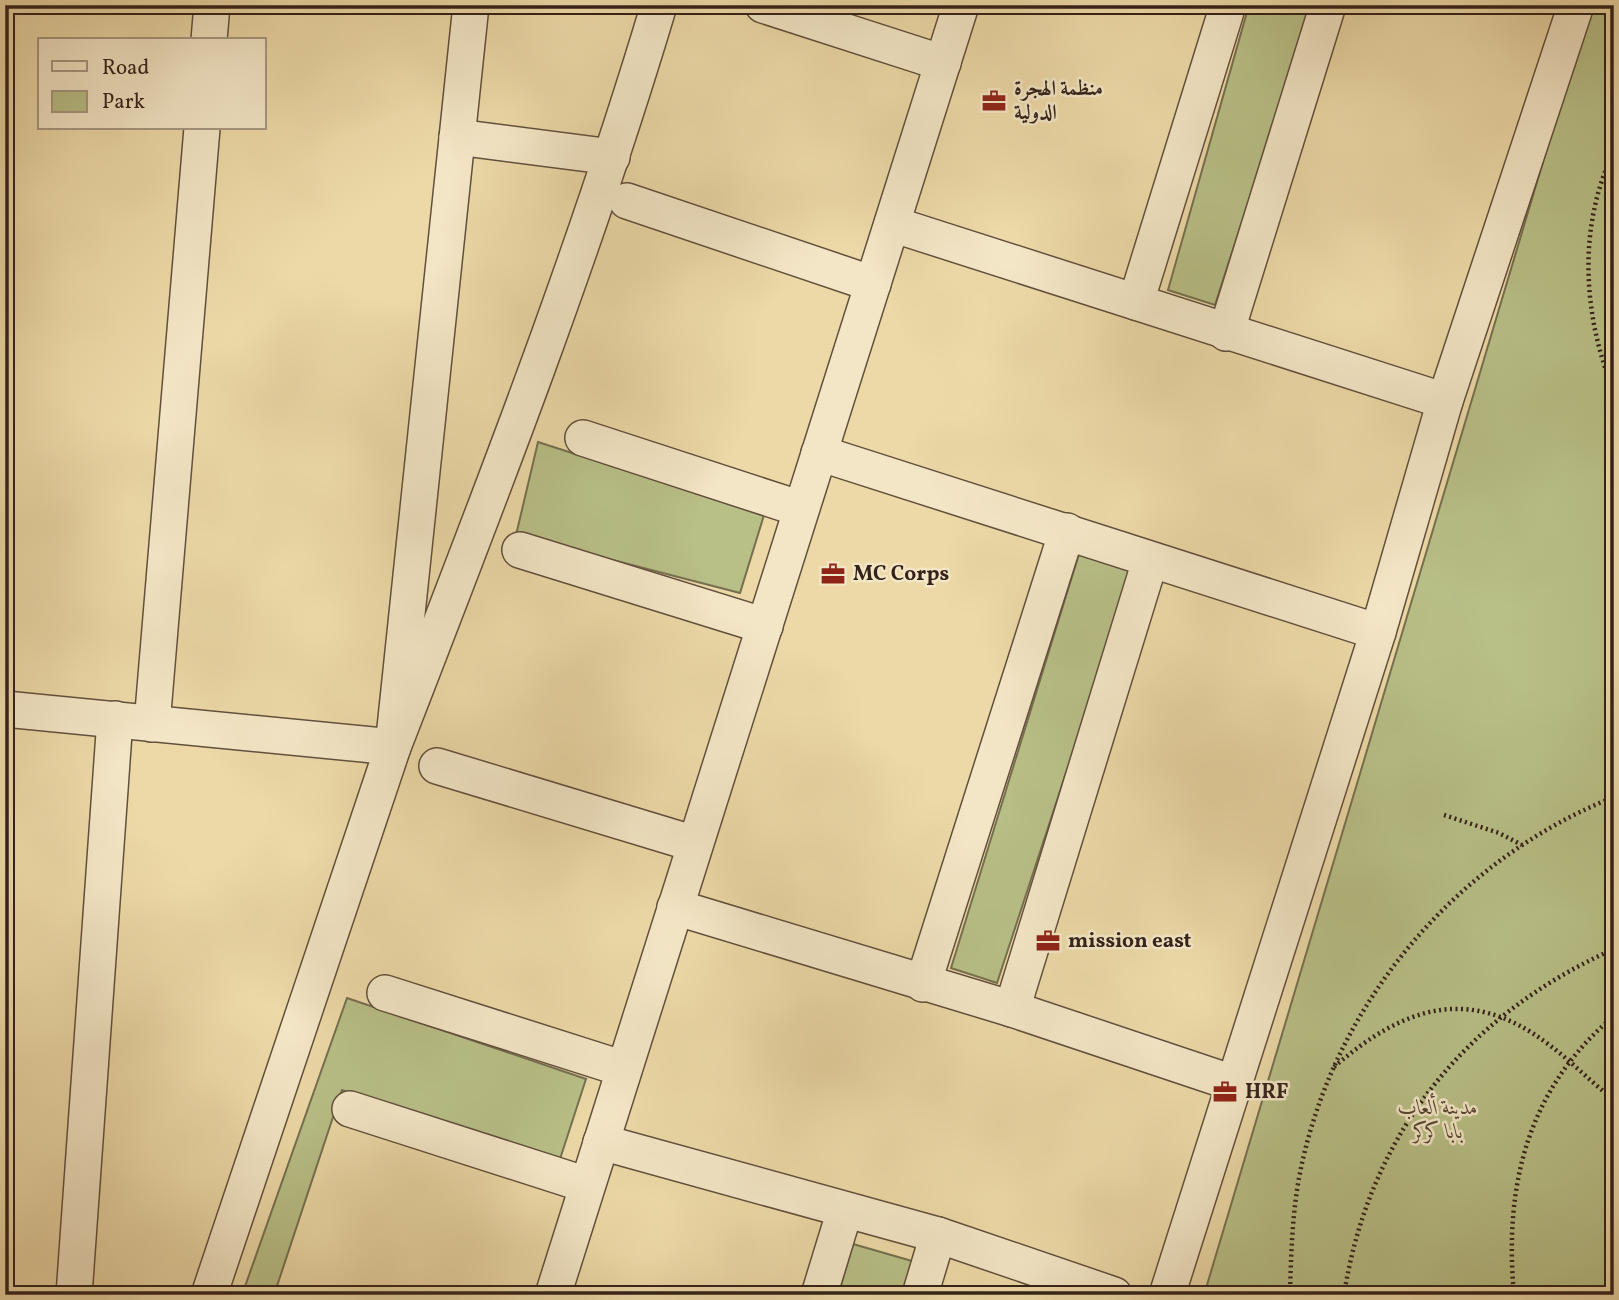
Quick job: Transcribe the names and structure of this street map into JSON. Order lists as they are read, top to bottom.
{
  "parks": ["مدينة ألعاب بابا كركر"],
  "places": {
    "office": [
      "منظمة الهجرة الدولية",
      "MC Corps",
      "mission east",
      "HRF"
    ]
  },
  "legend": ["Road", "Park"]
}
